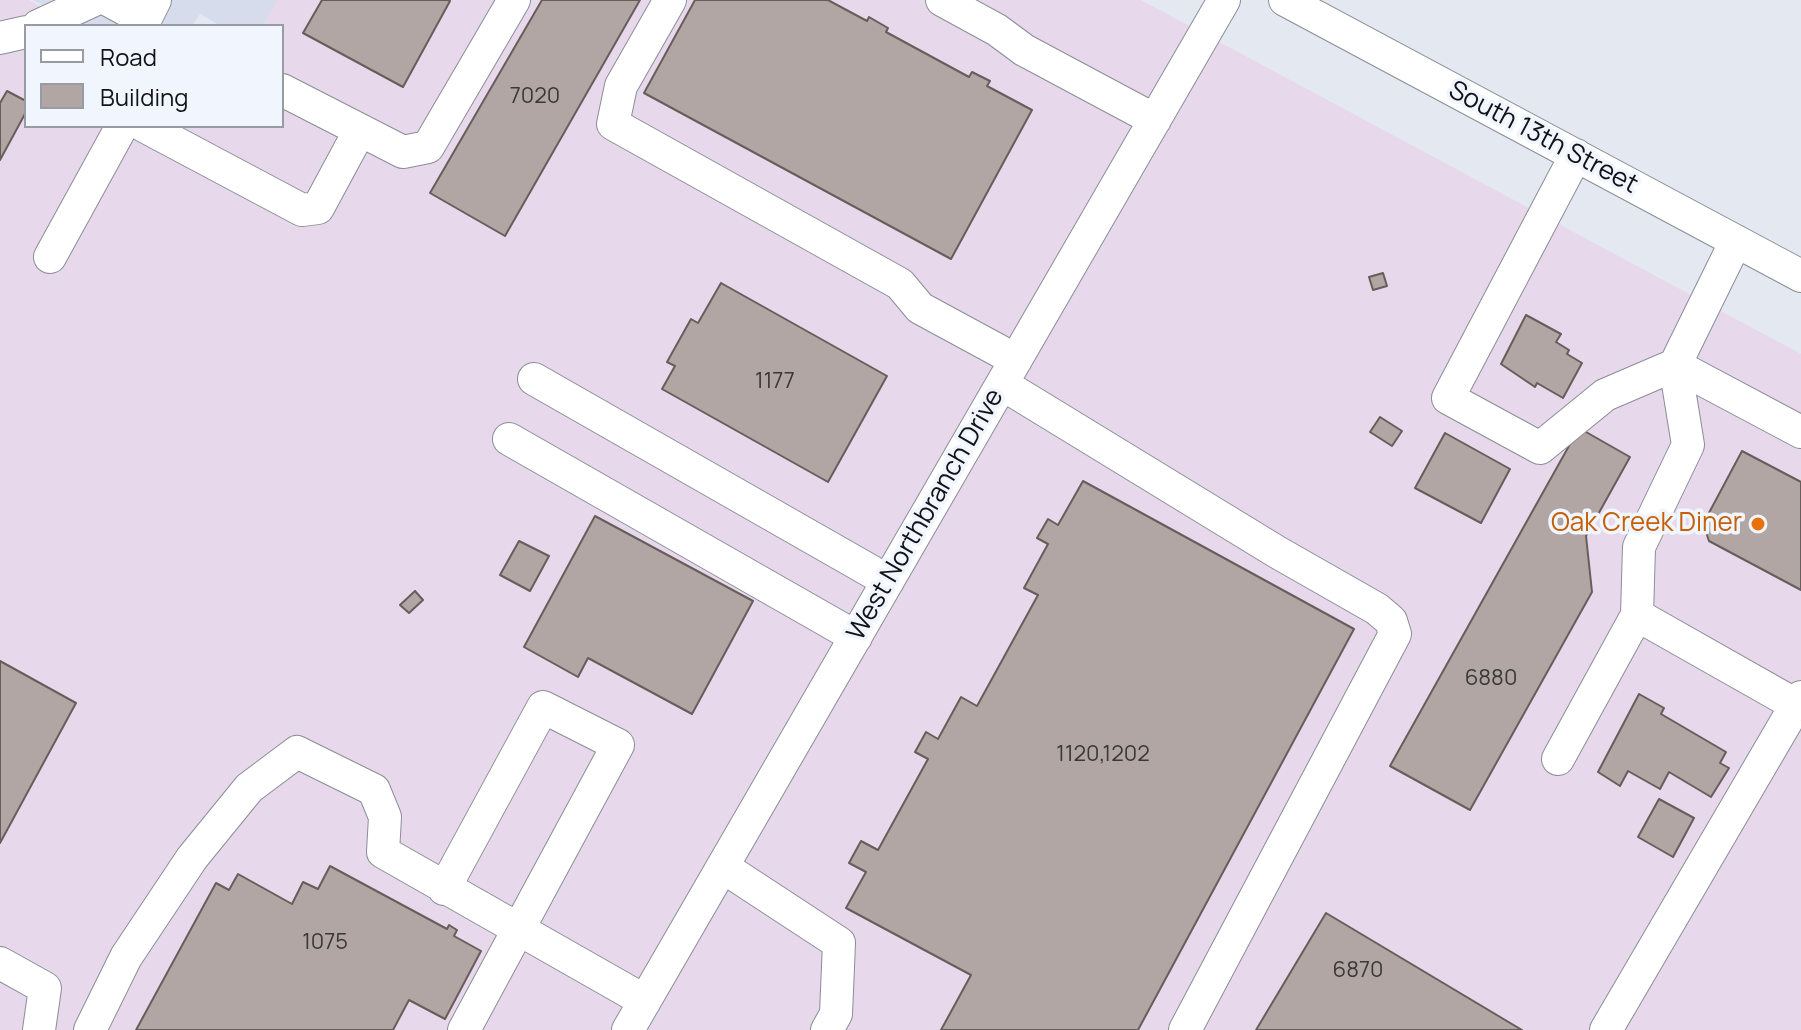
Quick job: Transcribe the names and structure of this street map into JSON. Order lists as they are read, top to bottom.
{
  "streets": {
    "street": ["South 13th Street", "West Northbranch Drive"]
  },
  "places": ["Oak Creek Diner"],
  "house_numbers": [
    "7020",
    "1177",
    "6880",
    "1120,1202",
    "1075",
    "6870"
  ],
  "legend": ["Road", "Building"]
}
